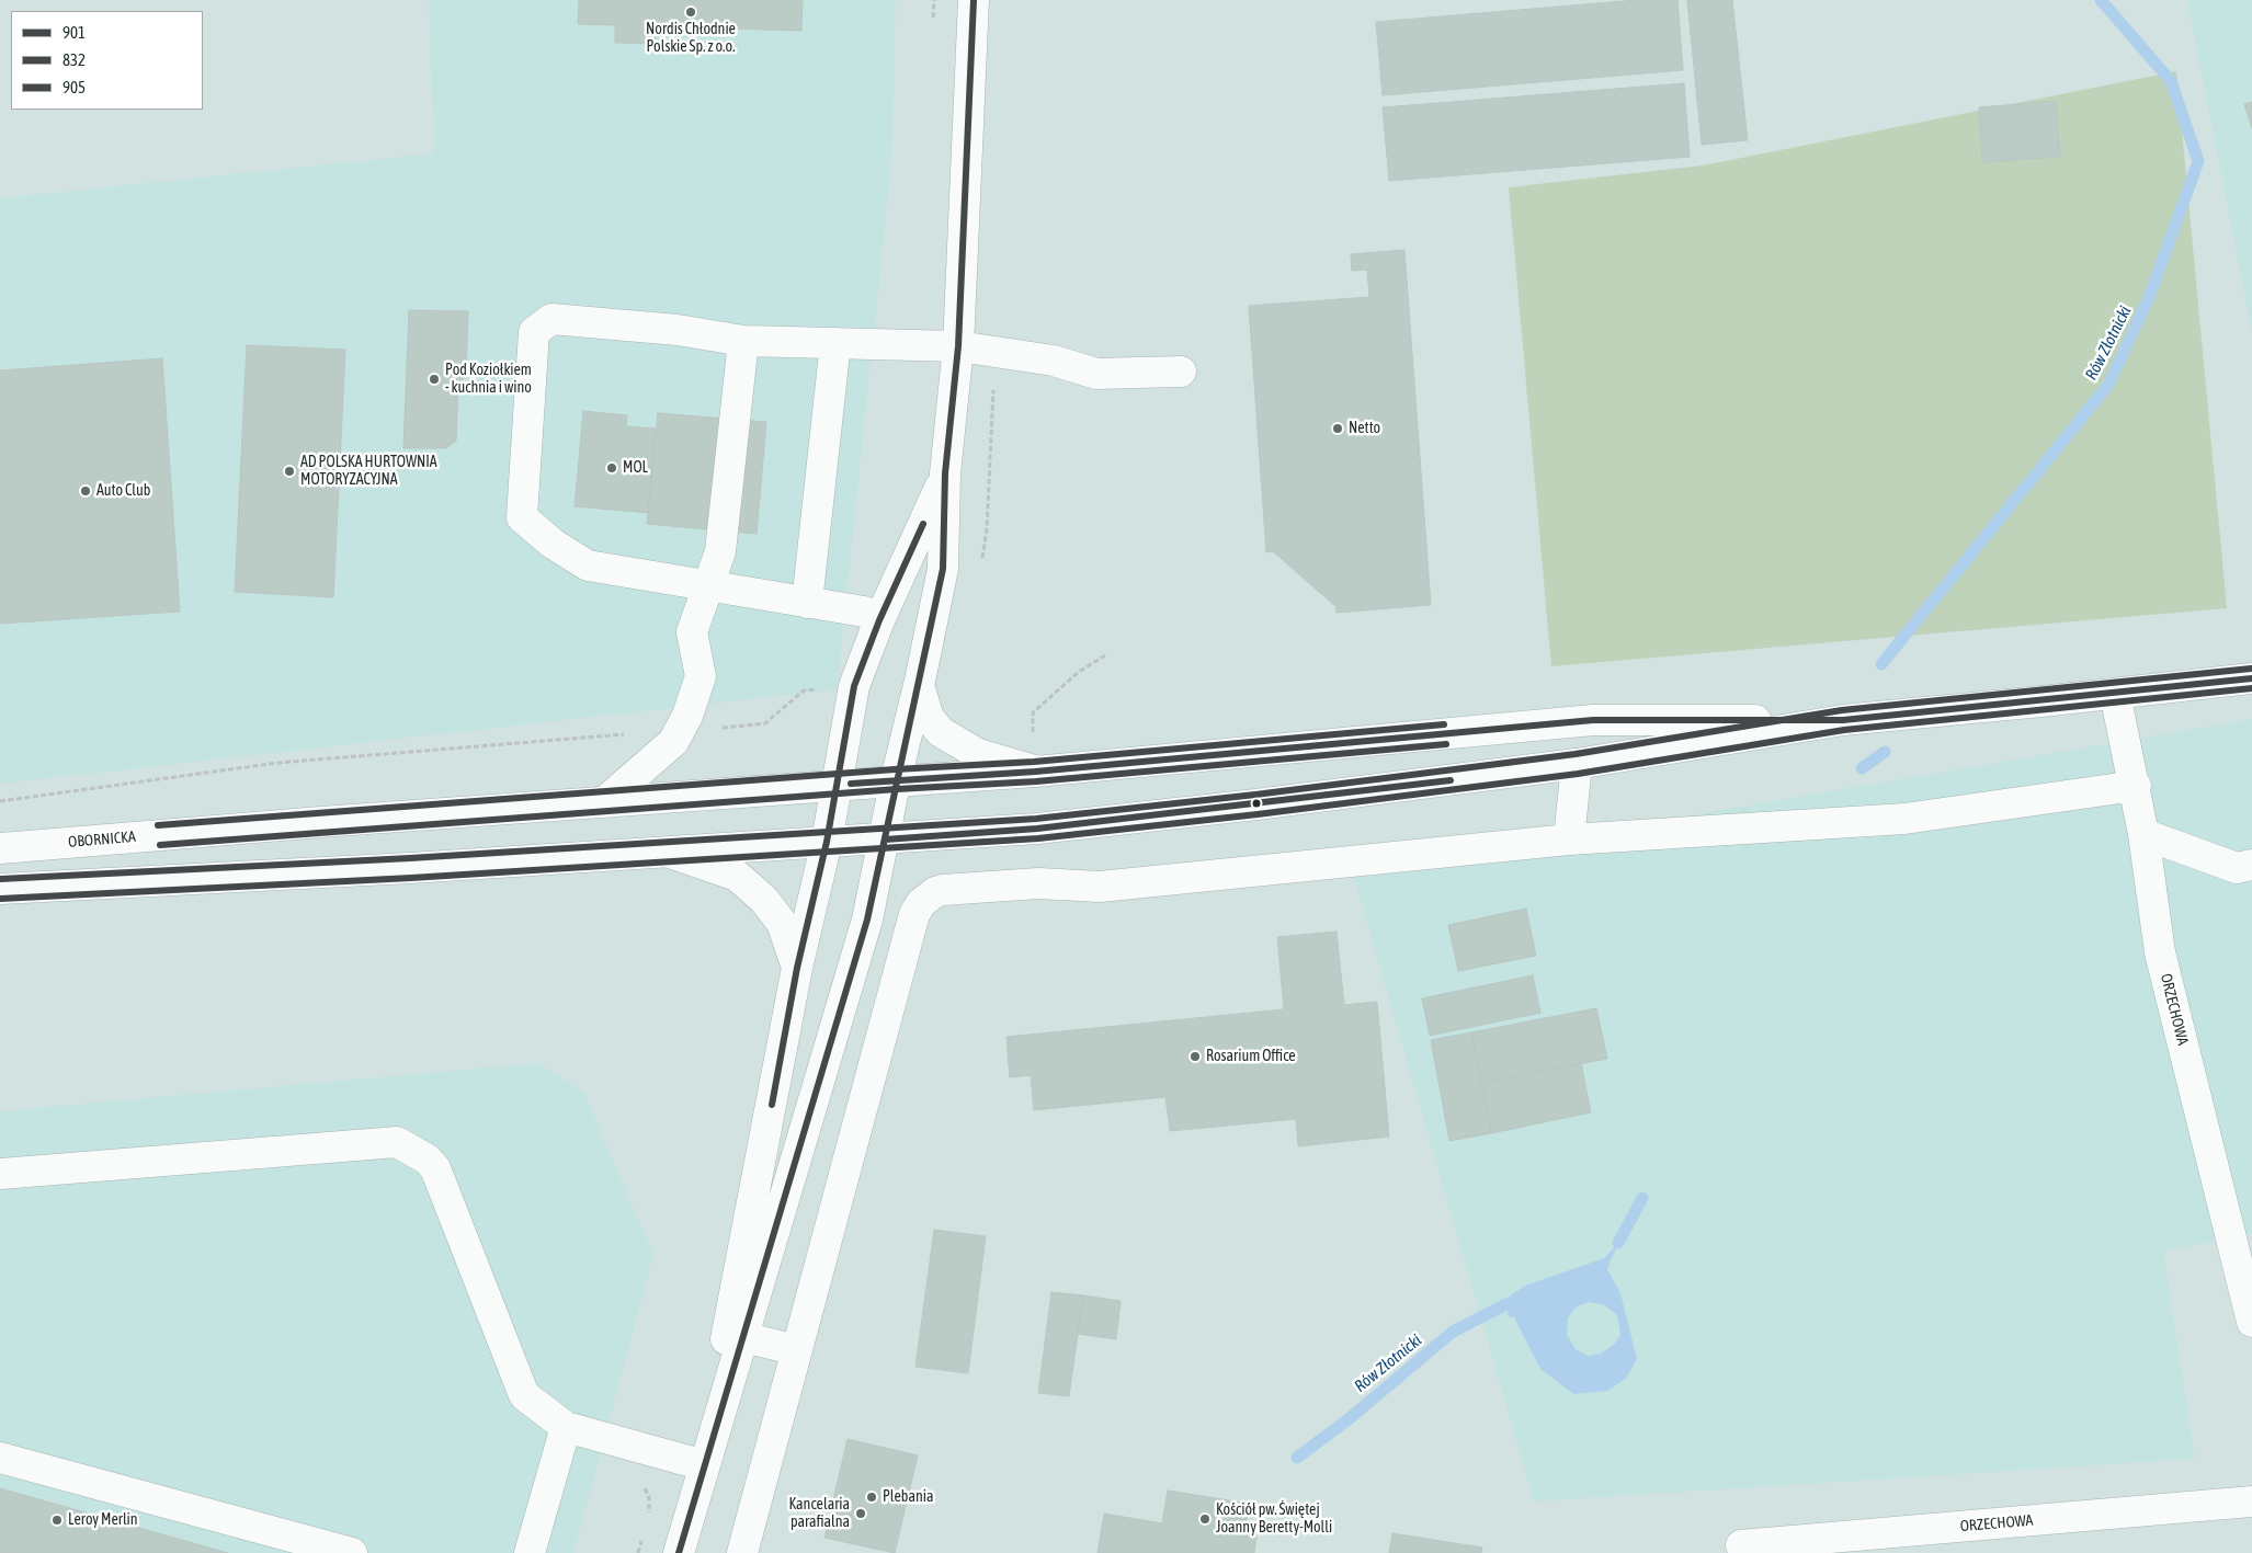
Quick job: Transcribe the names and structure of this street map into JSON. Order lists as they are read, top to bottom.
{
  "streets": {
    "street": ["OBORNICKA", "ORZECHOWA"]
  },
  "crossings": [
    ["OBORNICKA", "ORZECHOWA"]
  ],
  "water": ["Rów Złotnicki"],
  "places": [
    "Nordis Chłodnie Polskie Sp. z o.o.",
    "Pod Koziołkiem - kuchnia i wino",
    "Netto",
    "MOL",
    "AD POLSKA HURTOWNIA MOTORYZACYJNA",
    "Auto Club",
    "Rosarium Office",
    "Plebania",
    "Kancelaria parafialna",
    "Kościół pw. Świętej Joanny Beretty-Molli",
    "Leroy Merlin"
  ],
  "lines": ["transit line 901", "transit line 905", "transit line 832"],
  "legend": ["901", "832", "905"]
}
